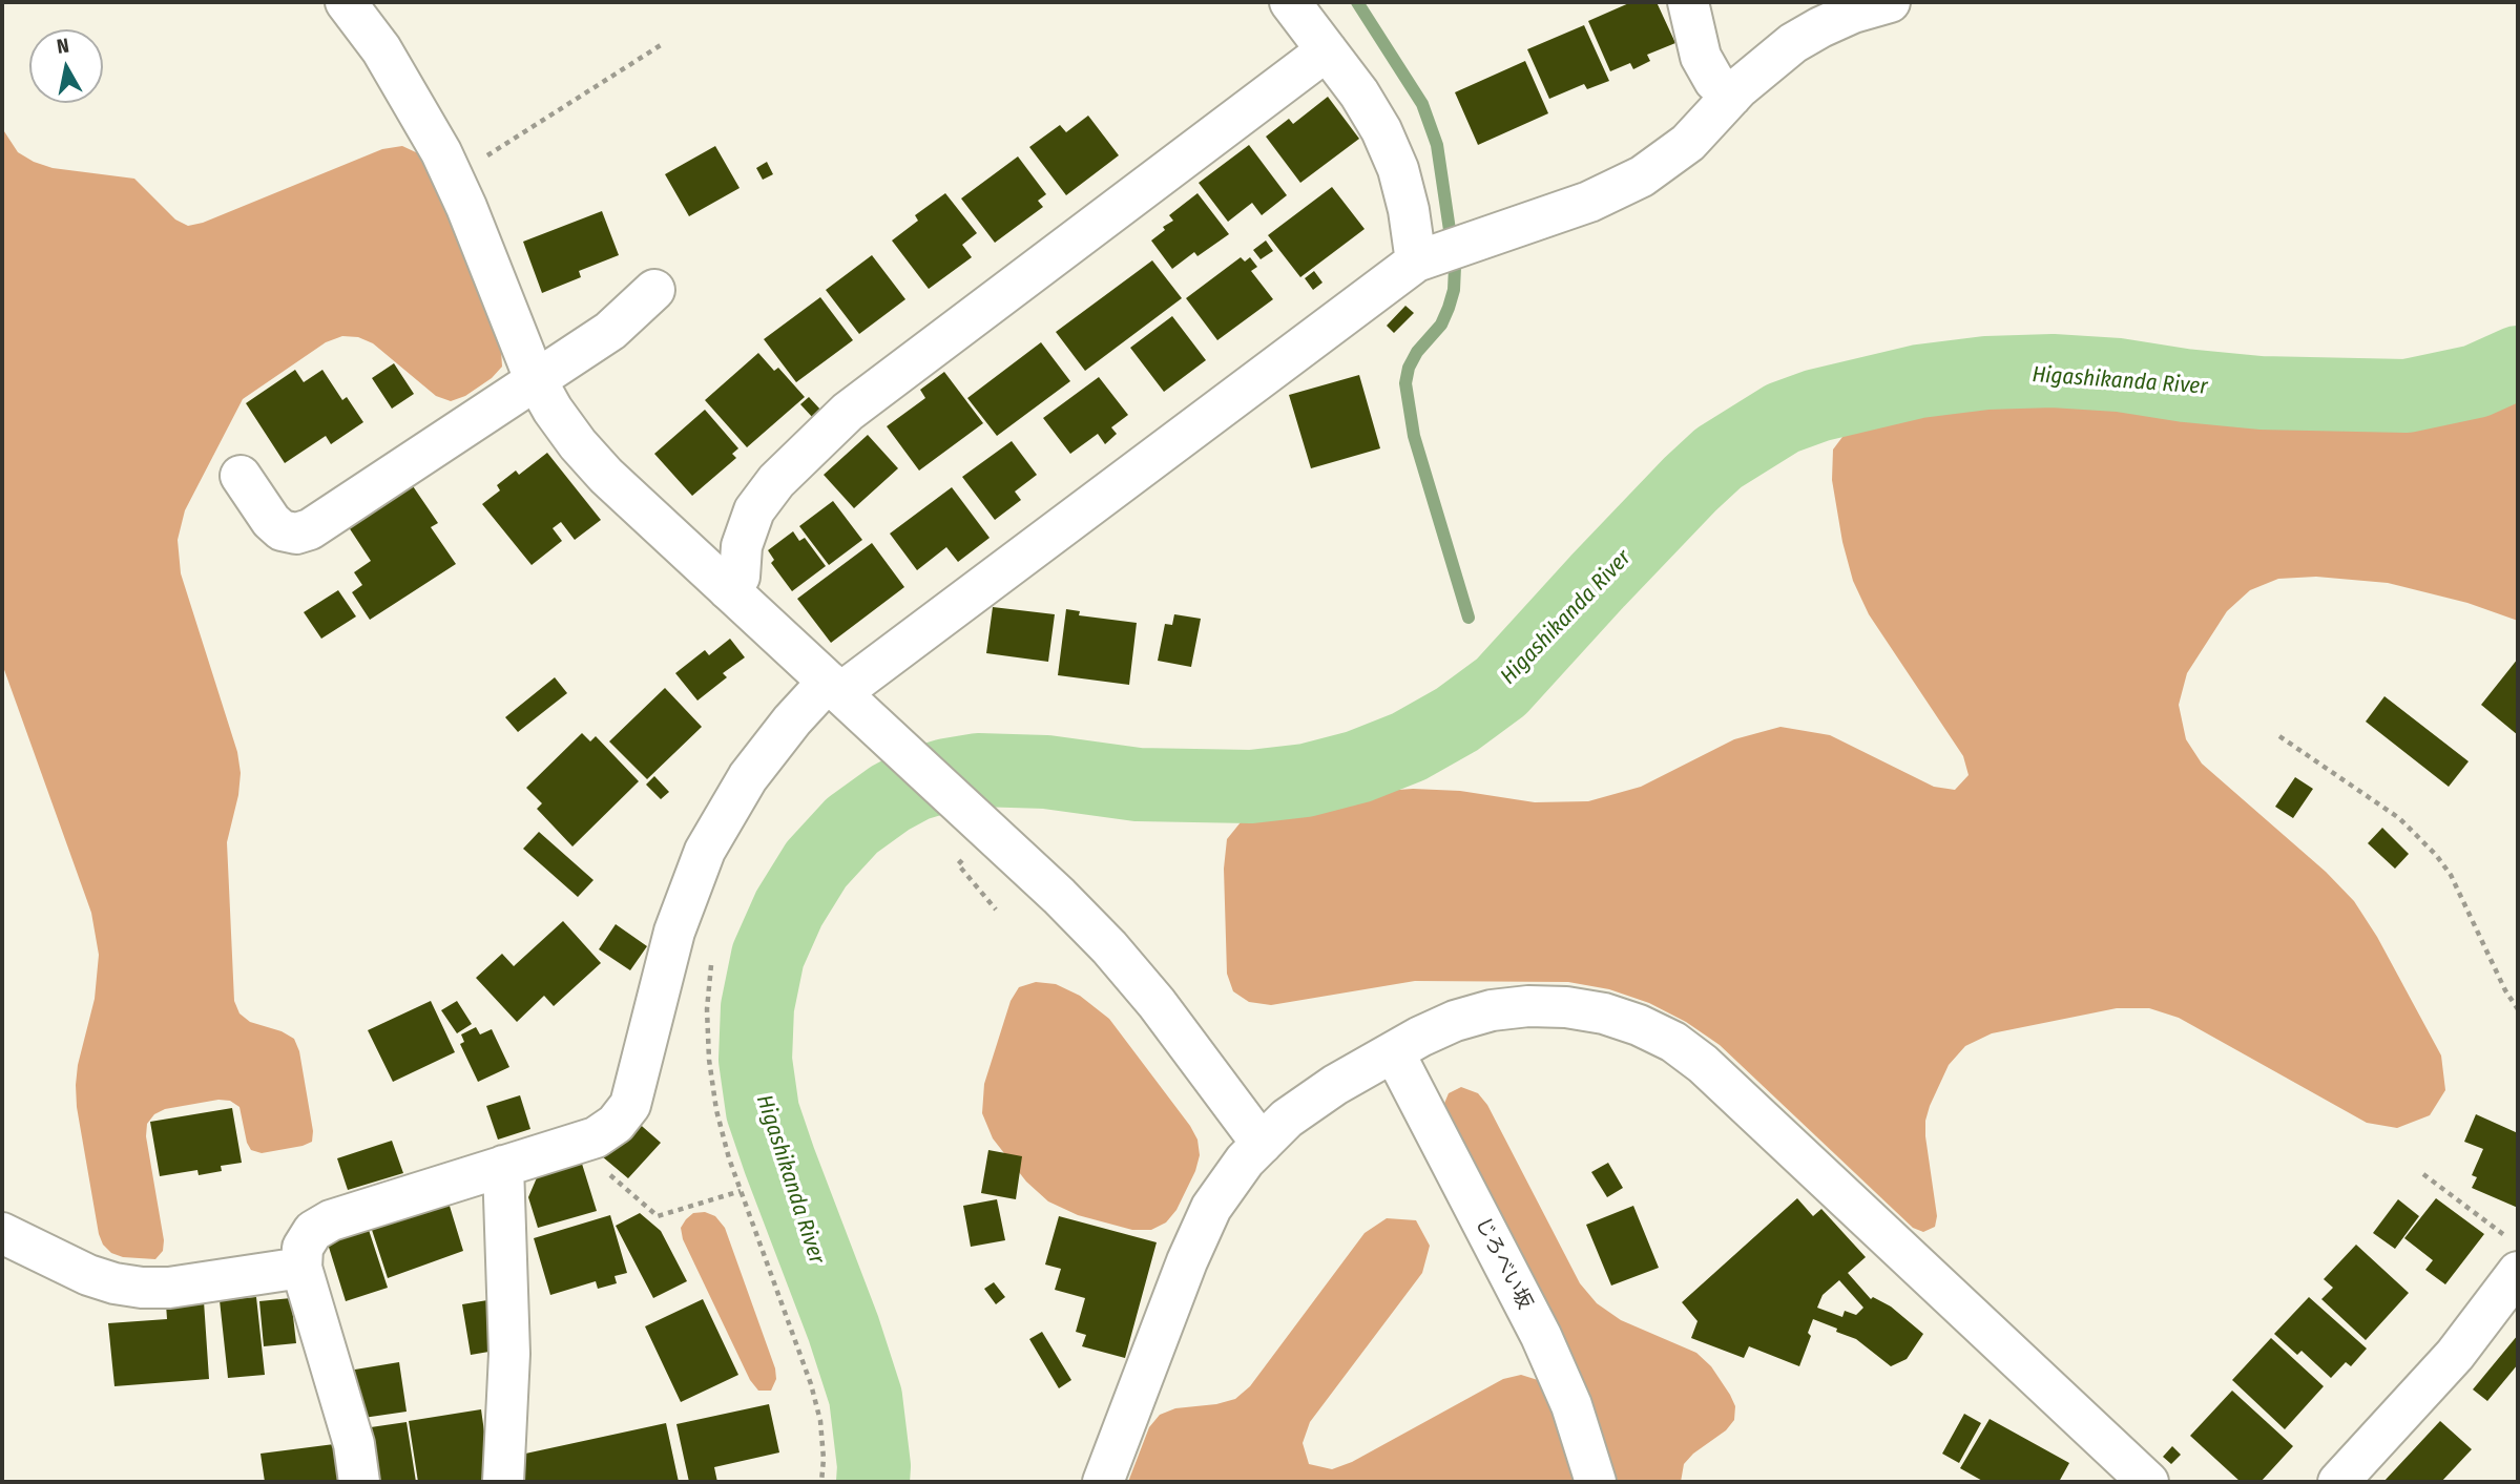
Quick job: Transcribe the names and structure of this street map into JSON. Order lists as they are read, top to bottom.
{
  "streets": {
    "street": ["じろべい坂"]
  },
  "water": ["Higashikanda River"],
  "north": "top"
}
